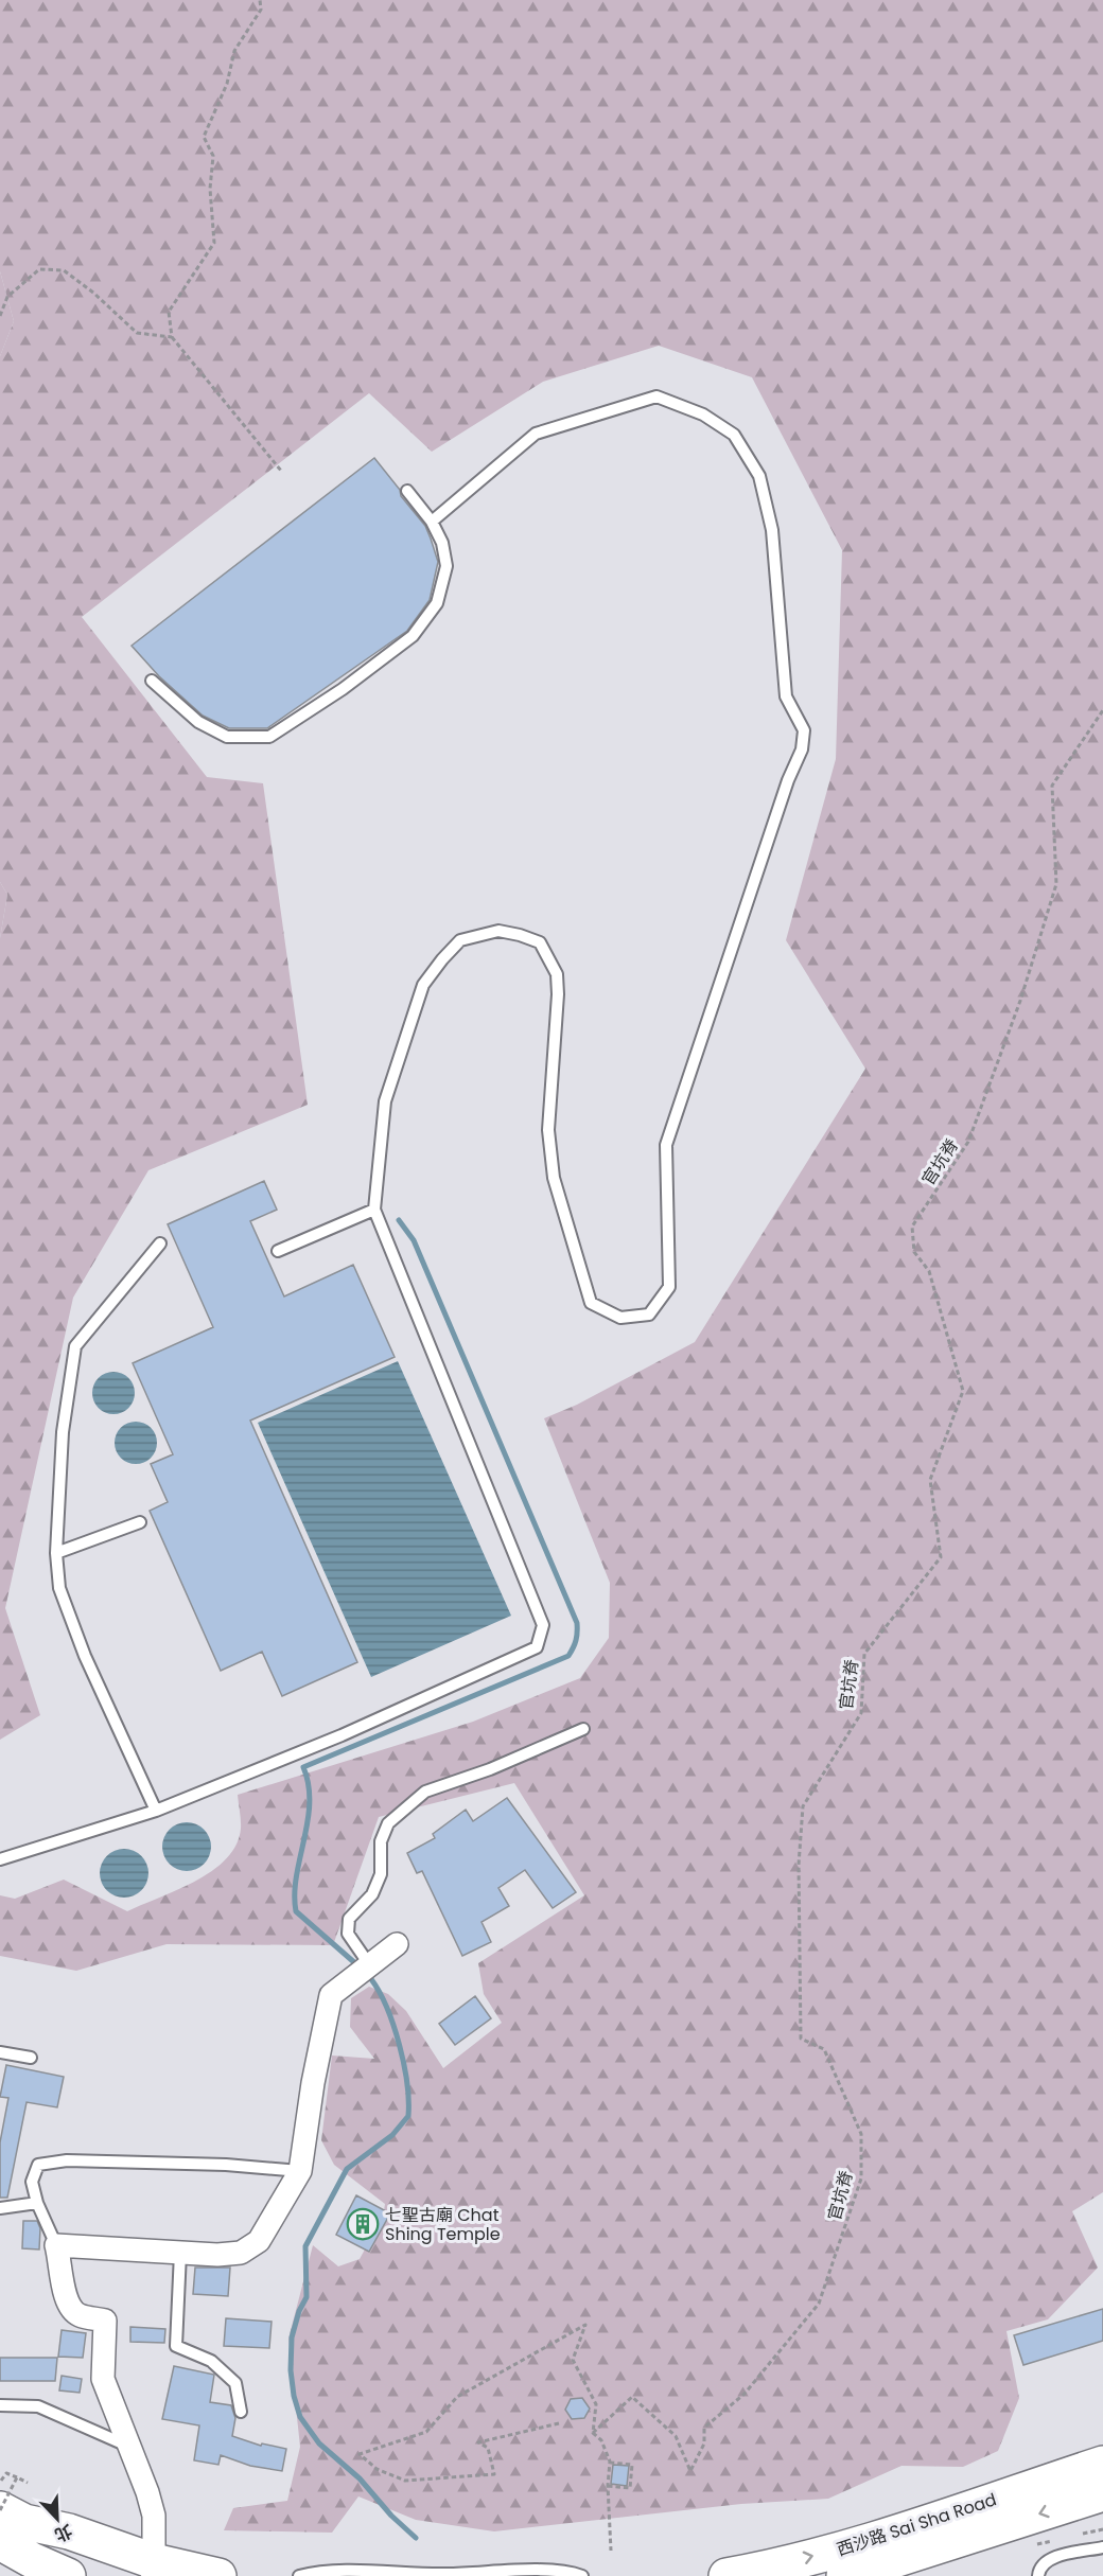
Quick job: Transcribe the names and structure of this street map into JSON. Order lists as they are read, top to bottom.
{
  "streets": {
    "main road": ["西沙路 Sai Sha Road"],
    "path": ["官坑脊"]
  },
  "places": {
    "building": ["七聖古廟 Chat Shing Temple"]
  },
  "north": "bottom right"
}
